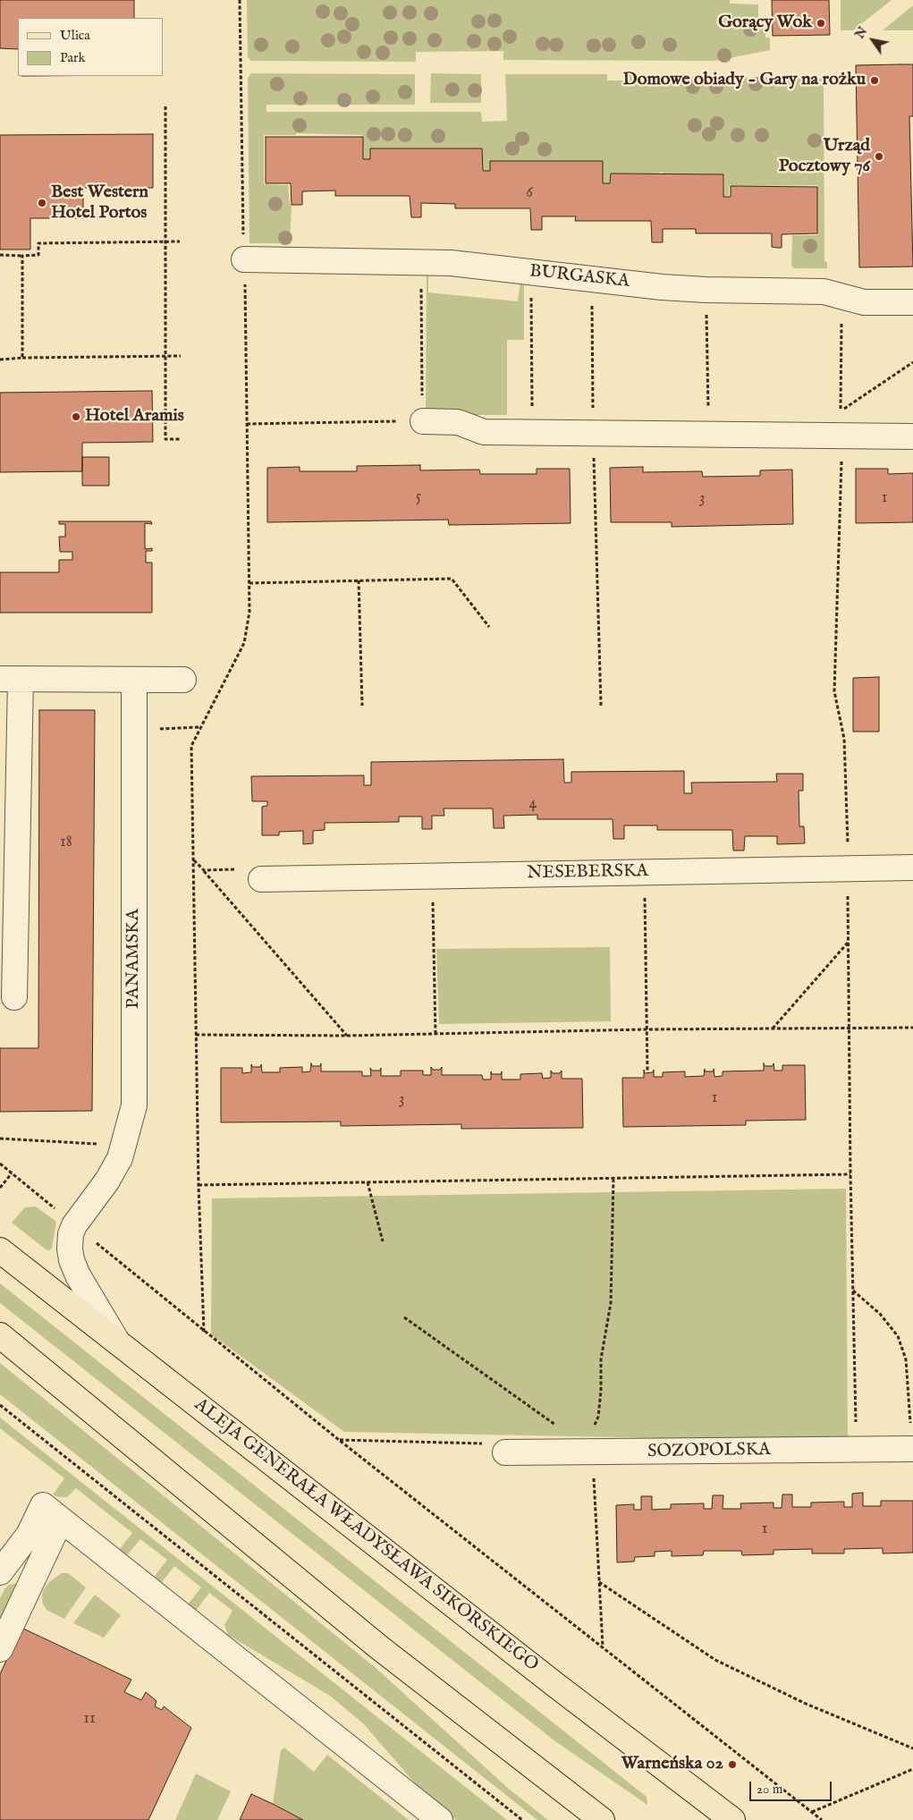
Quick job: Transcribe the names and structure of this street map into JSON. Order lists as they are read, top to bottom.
{
  "streets": {
    "main road": ["ALEJA GENERAŁA WŁADYSŁAWA SIKORSKIEGO"],
    "street": [
      "BURGASKA",
      "NESEBERSKA",
      "PANAMSKA",
      "SOZOPOLSKA"
    ]
  },
  "crossings": [
    ["PANAMSKA", "ALEJA GENERAŁA WŁADYSŁAWA SIKORSKIEGO"]
  ],
  "places": [
    "Gorący Wok",
    "Domowe obiady - Gary na rożku",
    "Urząd Pocztowy 76",
    "Best Western Hotel Portos",
    "Hotel Aramis",
    "Warneńska 02"
  ],
  "house_numbers": [
    "6",
    "5",
    "1",
    "3",
    "4",
    "18",
    "1",
    "3",
    "1",
    "11"
  ],
  "legend": ["Ulica", "Park"],
  "scale_bar": "20 m",
  "north": "top left"
}
